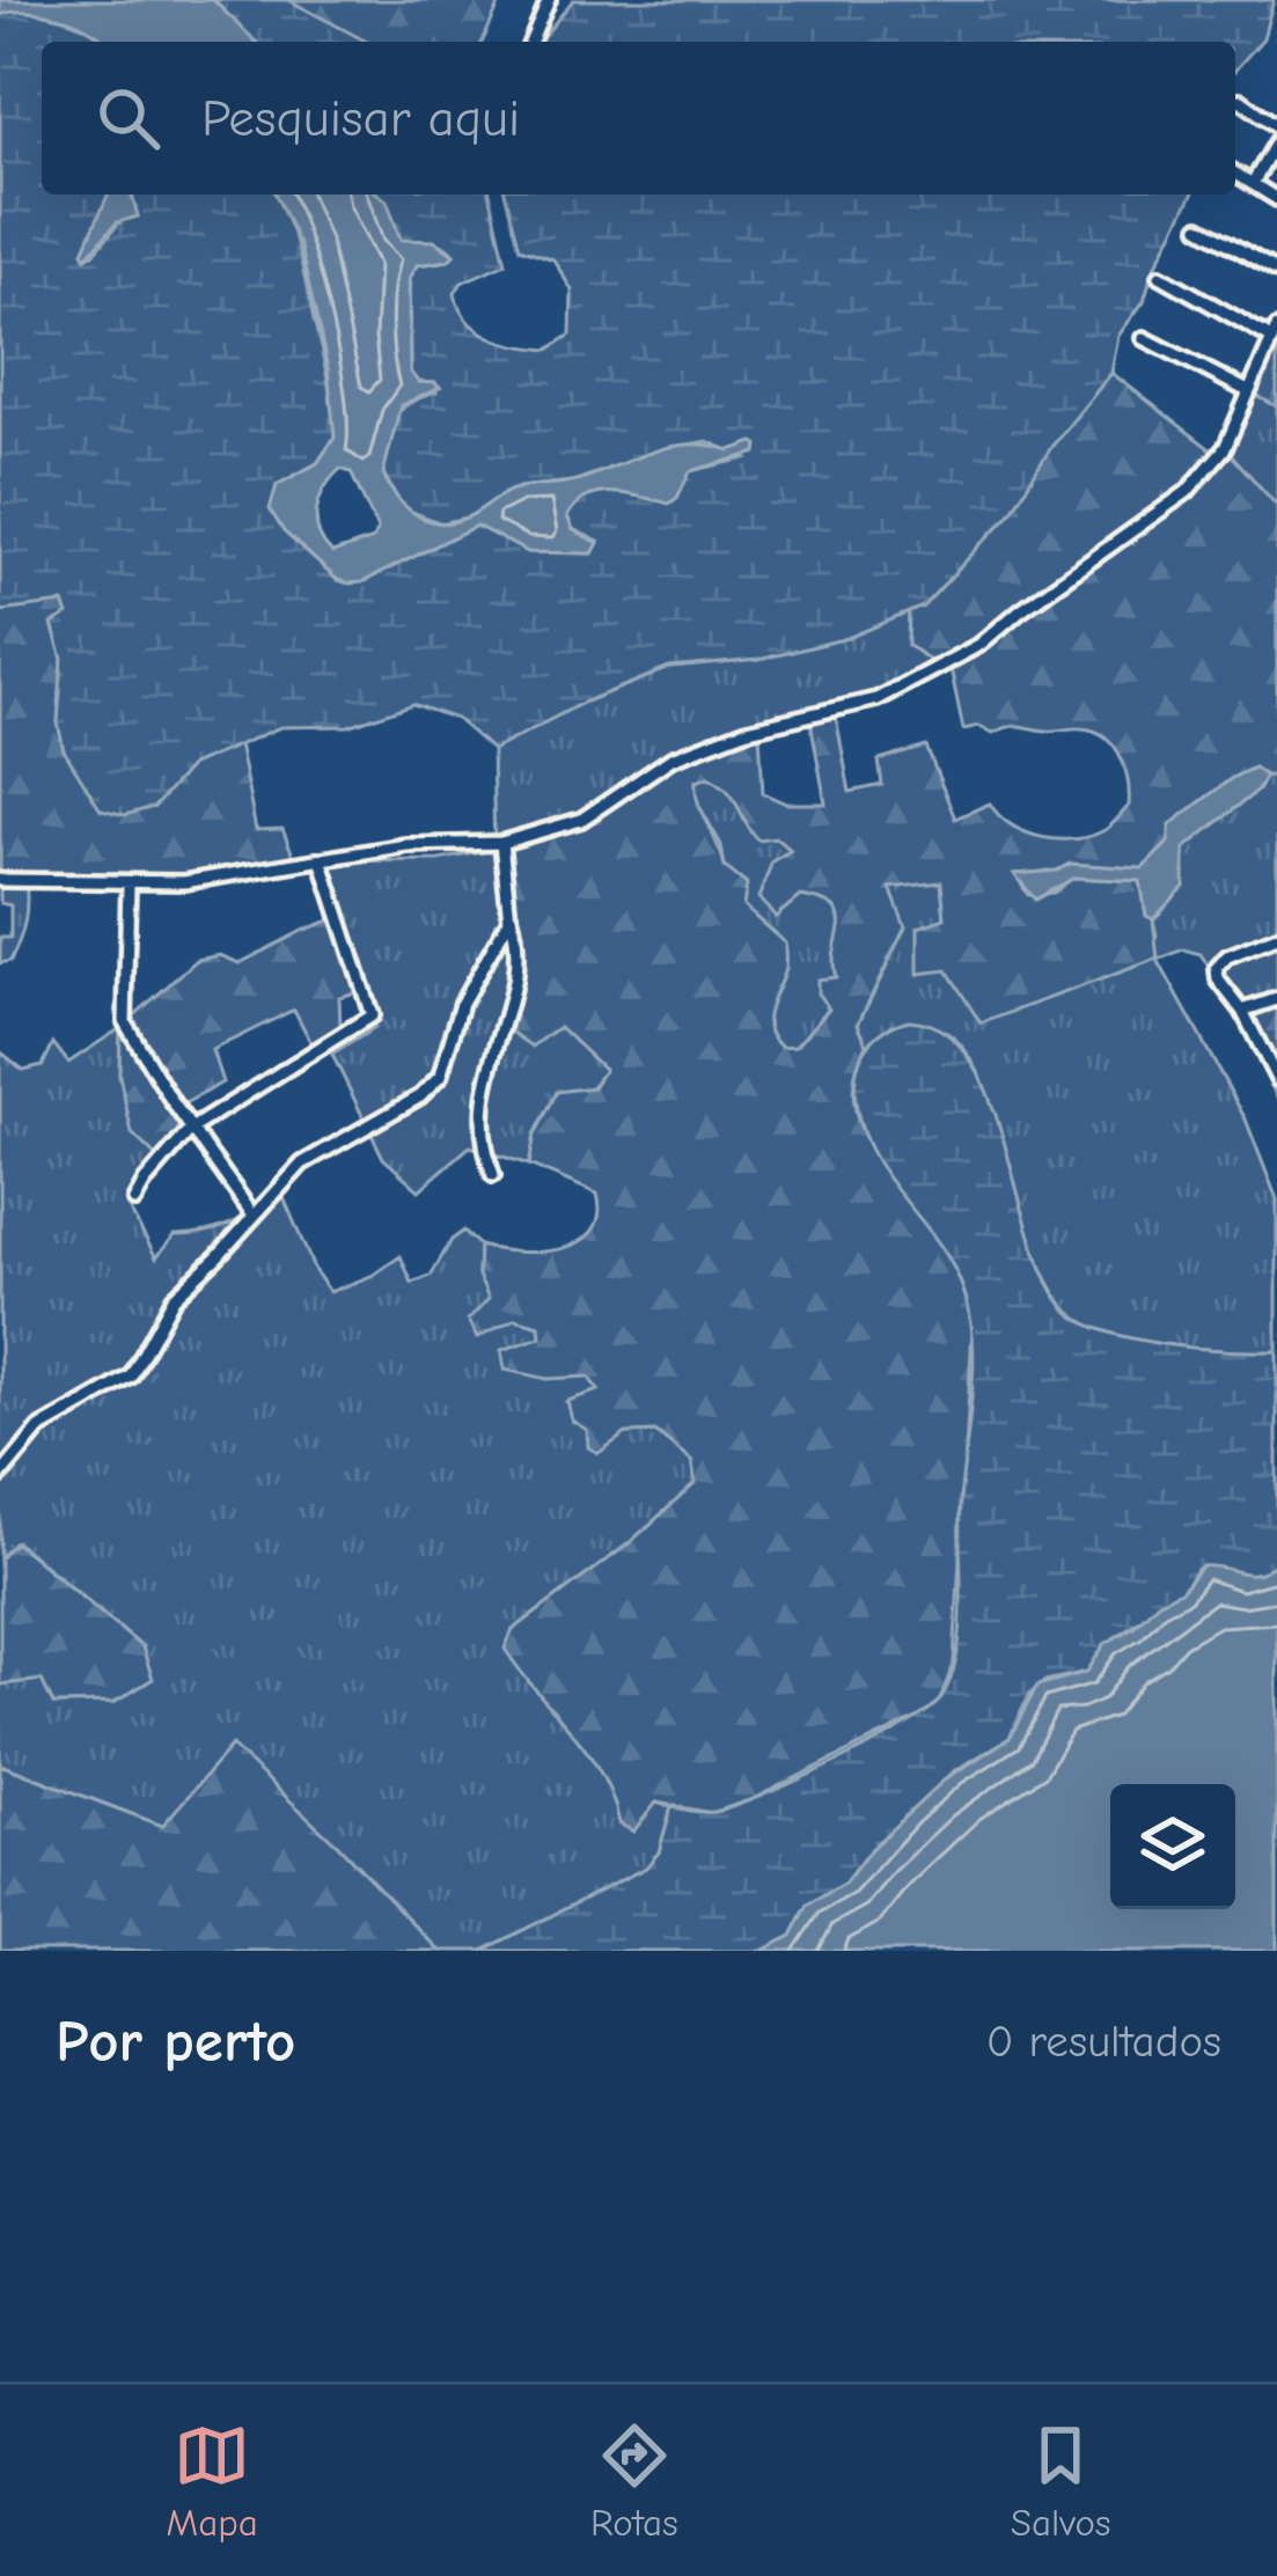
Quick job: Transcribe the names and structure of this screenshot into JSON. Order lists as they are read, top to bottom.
{
  "page": {
    "search": "Pesquisar aqui",
    "heading": ["Por perto", "0 resultados"],
    "nav": ["Mapa", "Rotas", "Salvos"]
  }
}
